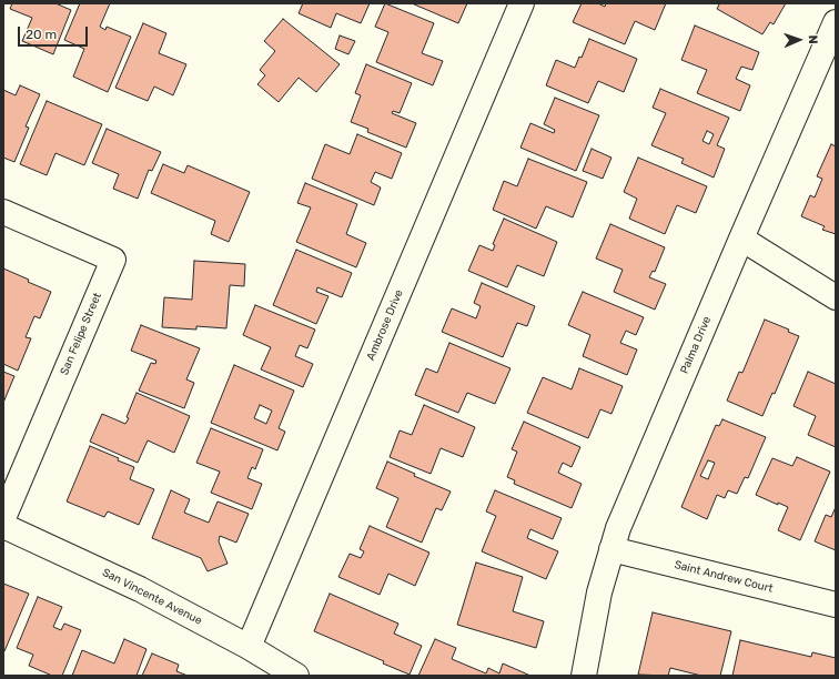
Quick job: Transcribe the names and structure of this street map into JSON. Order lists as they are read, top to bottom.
{
  "streets": {
    "street": [
      "Ambrose Drive",
      "San Felipe Street",
      "Palma Drive",
      "Saint Andrew Court",
      "San Vincente Avenue"
    ]
  },
  "crossings": [
    ["Ambrose Drive", "San Vincente Avenue"],
    ["Palma Drive", "Saint Andrew Court"]
  ],
  "scale_bar": "20 m",
  "north": "right"
}
